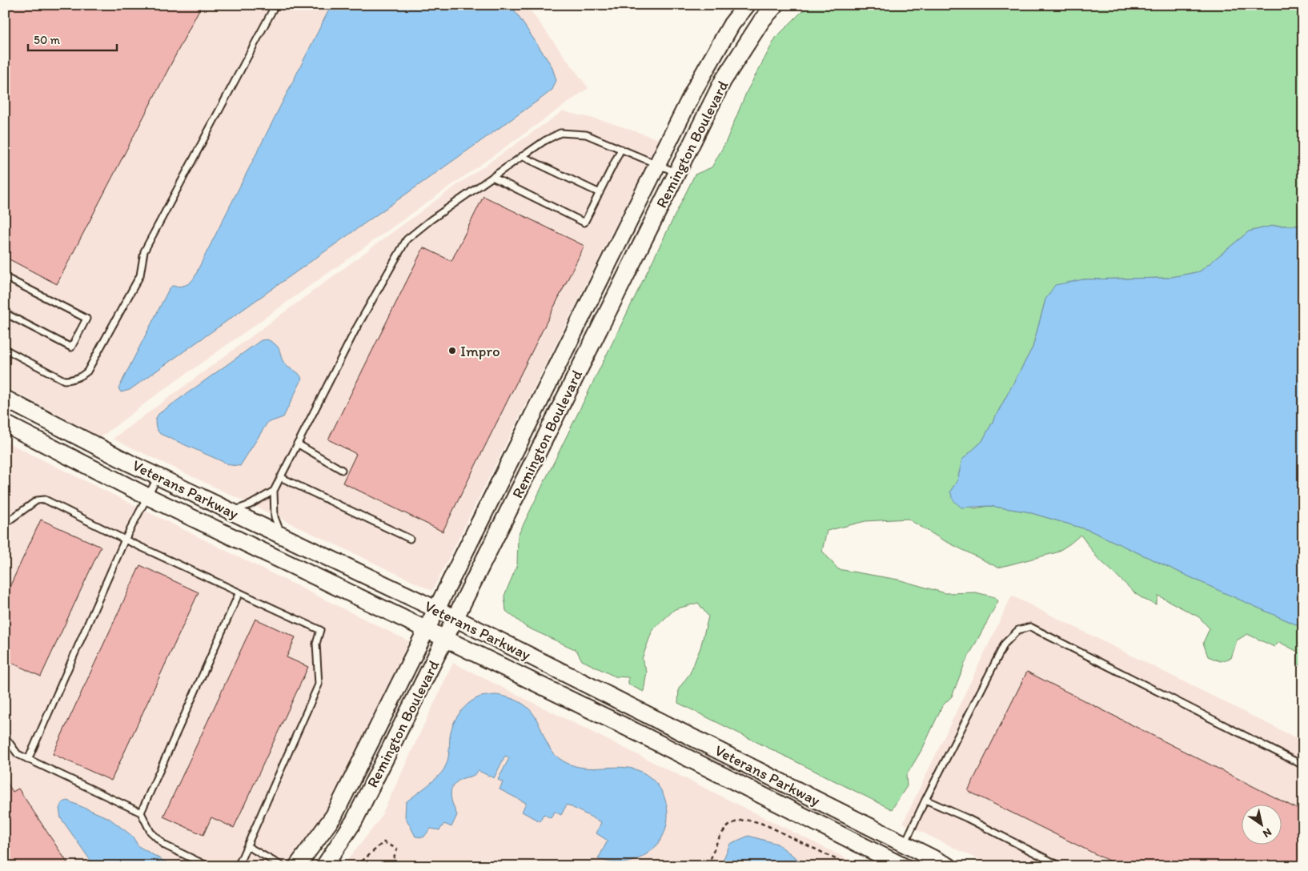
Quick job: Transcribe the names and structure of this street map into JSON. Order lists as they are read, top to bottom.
{
  "streets": {
    "main road": ["Remington Boulevard", "Veterans Parkway"]
  },
  "crossings": [
    ["Remington Boulevard", "Veterans Parkway"]
  ],
  "places": ["Impro"],
  "scale_bar": "50 m",
  "north": "bottom right"
}
